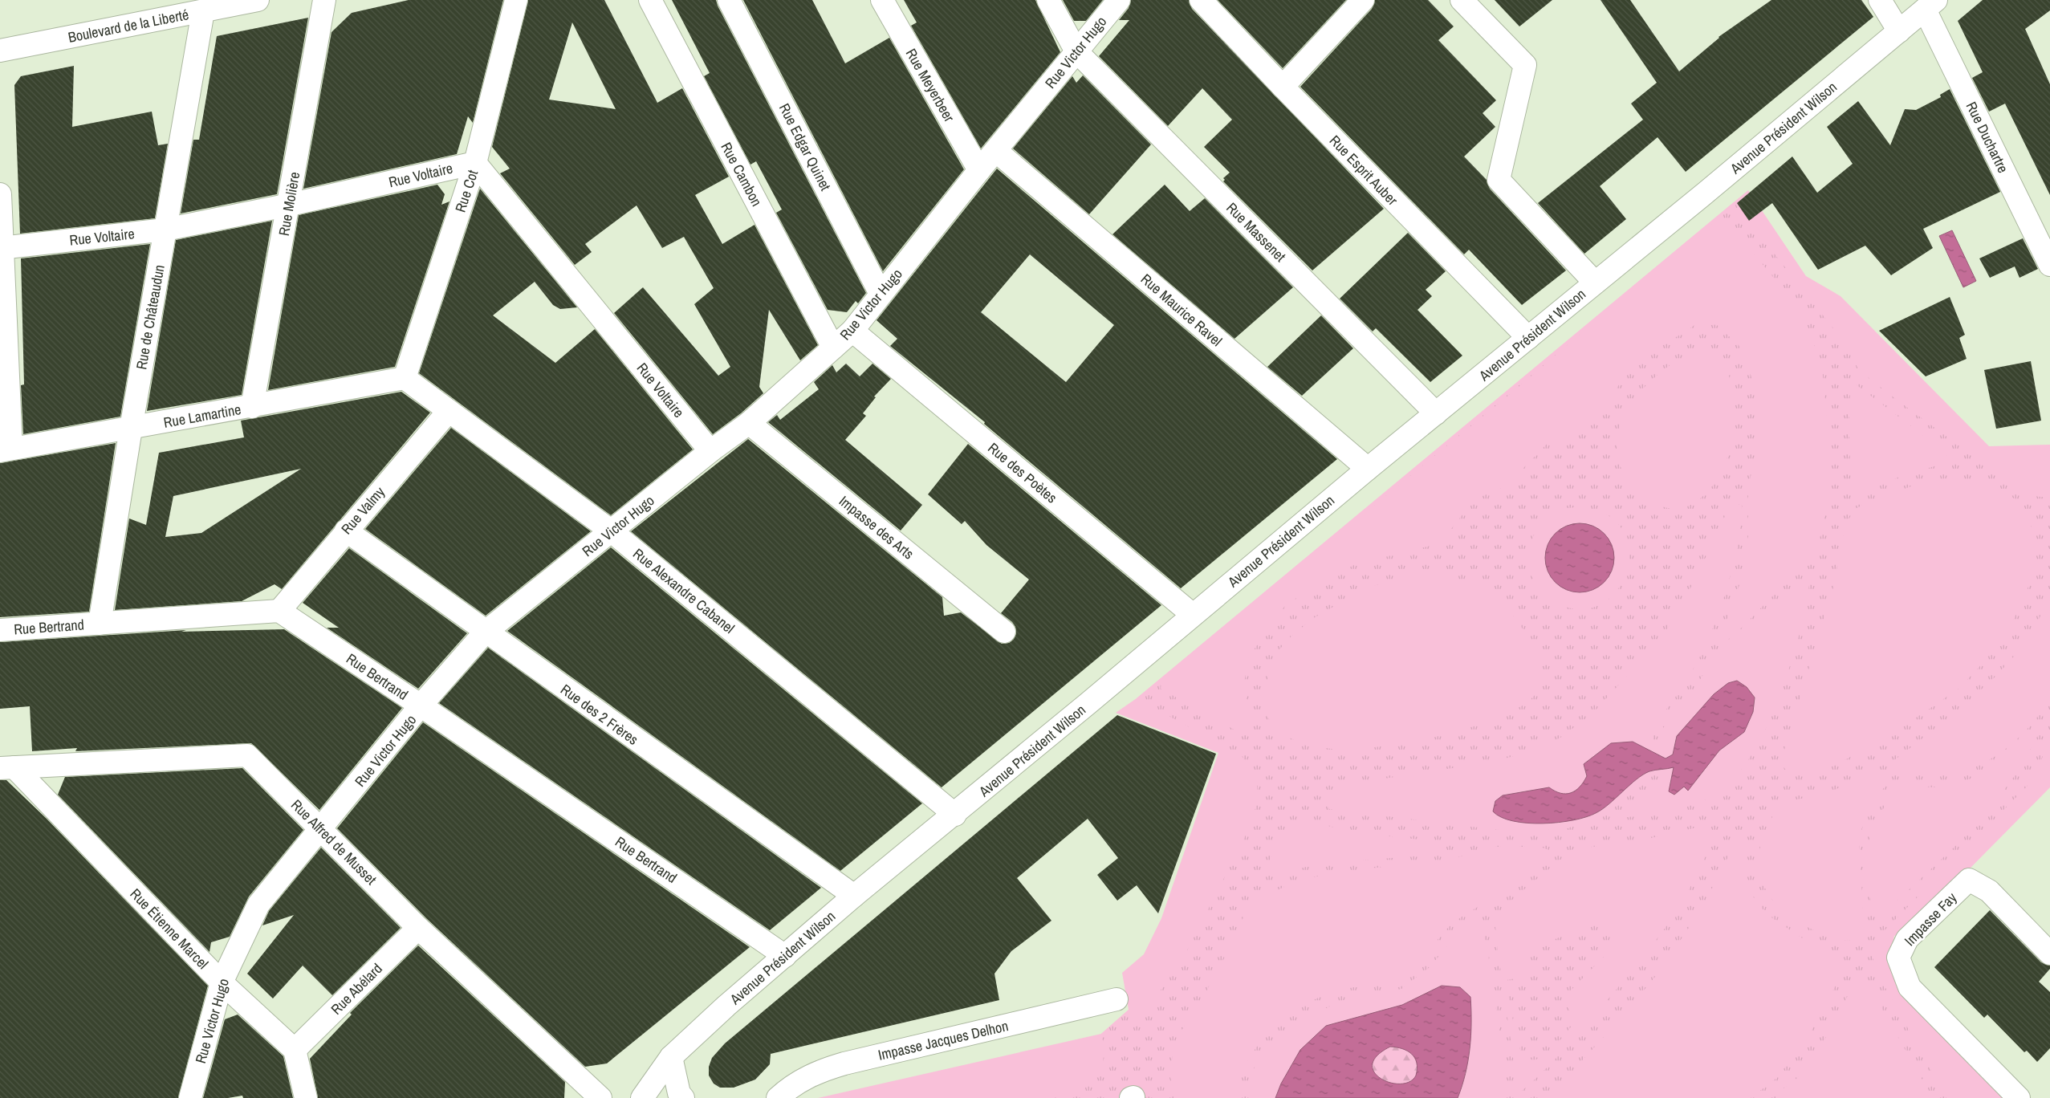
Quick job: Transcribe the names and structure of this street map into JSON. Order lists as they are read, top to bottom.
{
  "streets": {
    "street": [
      "Boulevard de la Liberté",
      "Rue Victor Hugo",
      "Rue Meyerbeer",
      "Avenue Président Wilson",
      "Rue Duchartre",
      "Rue Edgar Quinet",
      "Rue Esprit Auber",
      "Rue Cambon",
      "Rue Voltaire",
      "Rue Cot",
      "Rue Molière",
      "Rue Massenet",
      "Rue Maurice Ravel",
      "Rue de Châteaudun",
      "Rue Lamartine",
      "Rue des Poètes",
      "Rue Valmy",
      "Impasse des Arts",
      "Rue Alexandre Cabanel",
      "Rue Bertrand",
      "Rue des 2 Frères",
      "Rue Alfred de Musset",
      "Impasse Fay",
      "Rue Étienne Marcel",
      "Rue Abélard",
      "Impasse Jacques Delhon"
    ]
  },
  "crossings": [
    ["Boulevard de la Liberté", "Rue de Châteaudun"],
    ["Rue Victor Hugo", "Rue Meyerbeer"],
    ["Rue Victor Hugo", "Rue Edgar Quinet"],
    ["Rue Victor Hugo", "Rue Cambon"],
    ["Rue Victor Hugo", "Rue Voltaire"],
    ["Rue Victor Hugo", "Rue Massenet"],
    ["Rue Victor Hugo", "Rue Maurice Ravel"],
    ["Rue Victor Hugo", "Rue des Poètes"],
    ["Rue Victor Hugo", "Impasse des Arts"],
    ["Rue Victor Hugo", "Rue Alexandre Cabanel"],
    ["Rue Victor Hugo", "Rue Bertrand"],
    ["Rue Victor Hugo", "Rue des 2 Frères"],
    ["Rue Victor Hugo", "Rue Alfred de Musset"],
    ["Rue Victor Hugo", "Rue Étienne Marcel"],
    ["Avenue Président Wilson", "Rue Duchartre"],
    ["Avenue Président Wilson", "Rue Esprit Auber"],
    ["Avenue Président Wilson", "Rue Massenet"],
    ["Avenue Président Wilson", "Rue Maurice Ravel"],
    ["Avenue Président Wilson", "Rue des Poètes"],
    ["Avenue Président Wilson", "Rue Alexandre Cabanel"],
    ["Avenue Président Wilson", "Rue Bertrand"],
    ["Avenue Président Wilson", "Rue des 2 Frères"],
    ["Rue Voltaire", "Rue Cot"],
    ["Rue Voltaire", "Rue Molière"],
    ["Rue Voltaire", "Rue de Châteaudun"],
    ["Rue Cot", "Rue Lamartine"],
    ["Rue Cot", "Rue Alexandre Cabanel"],
    ["Rue Molière", "Rue Lamartine"],
    ["Rue de Châteaudun", "Rue Lamartine"],
    ["Rue de Châteaudun", "Rue Bertrand"],
    ["Rue Lamartine", "Rue Alexandre Cabanel"],
    ["Rue Valmy", "Rue Alexandre Cabanel"],
    ["Rue Valmy", "Rue Bertrand"],
    ["Rue Valmy", "Rue des 2 Frères"],
    ["Rue Alfred de Musset", "Rue Étienne Marcel"],
    ["Rue Alfred de Musset", "Rue Abélard"],
    ["Rue Étienne Marcel", "Rue Abélard"]
  ]
}
